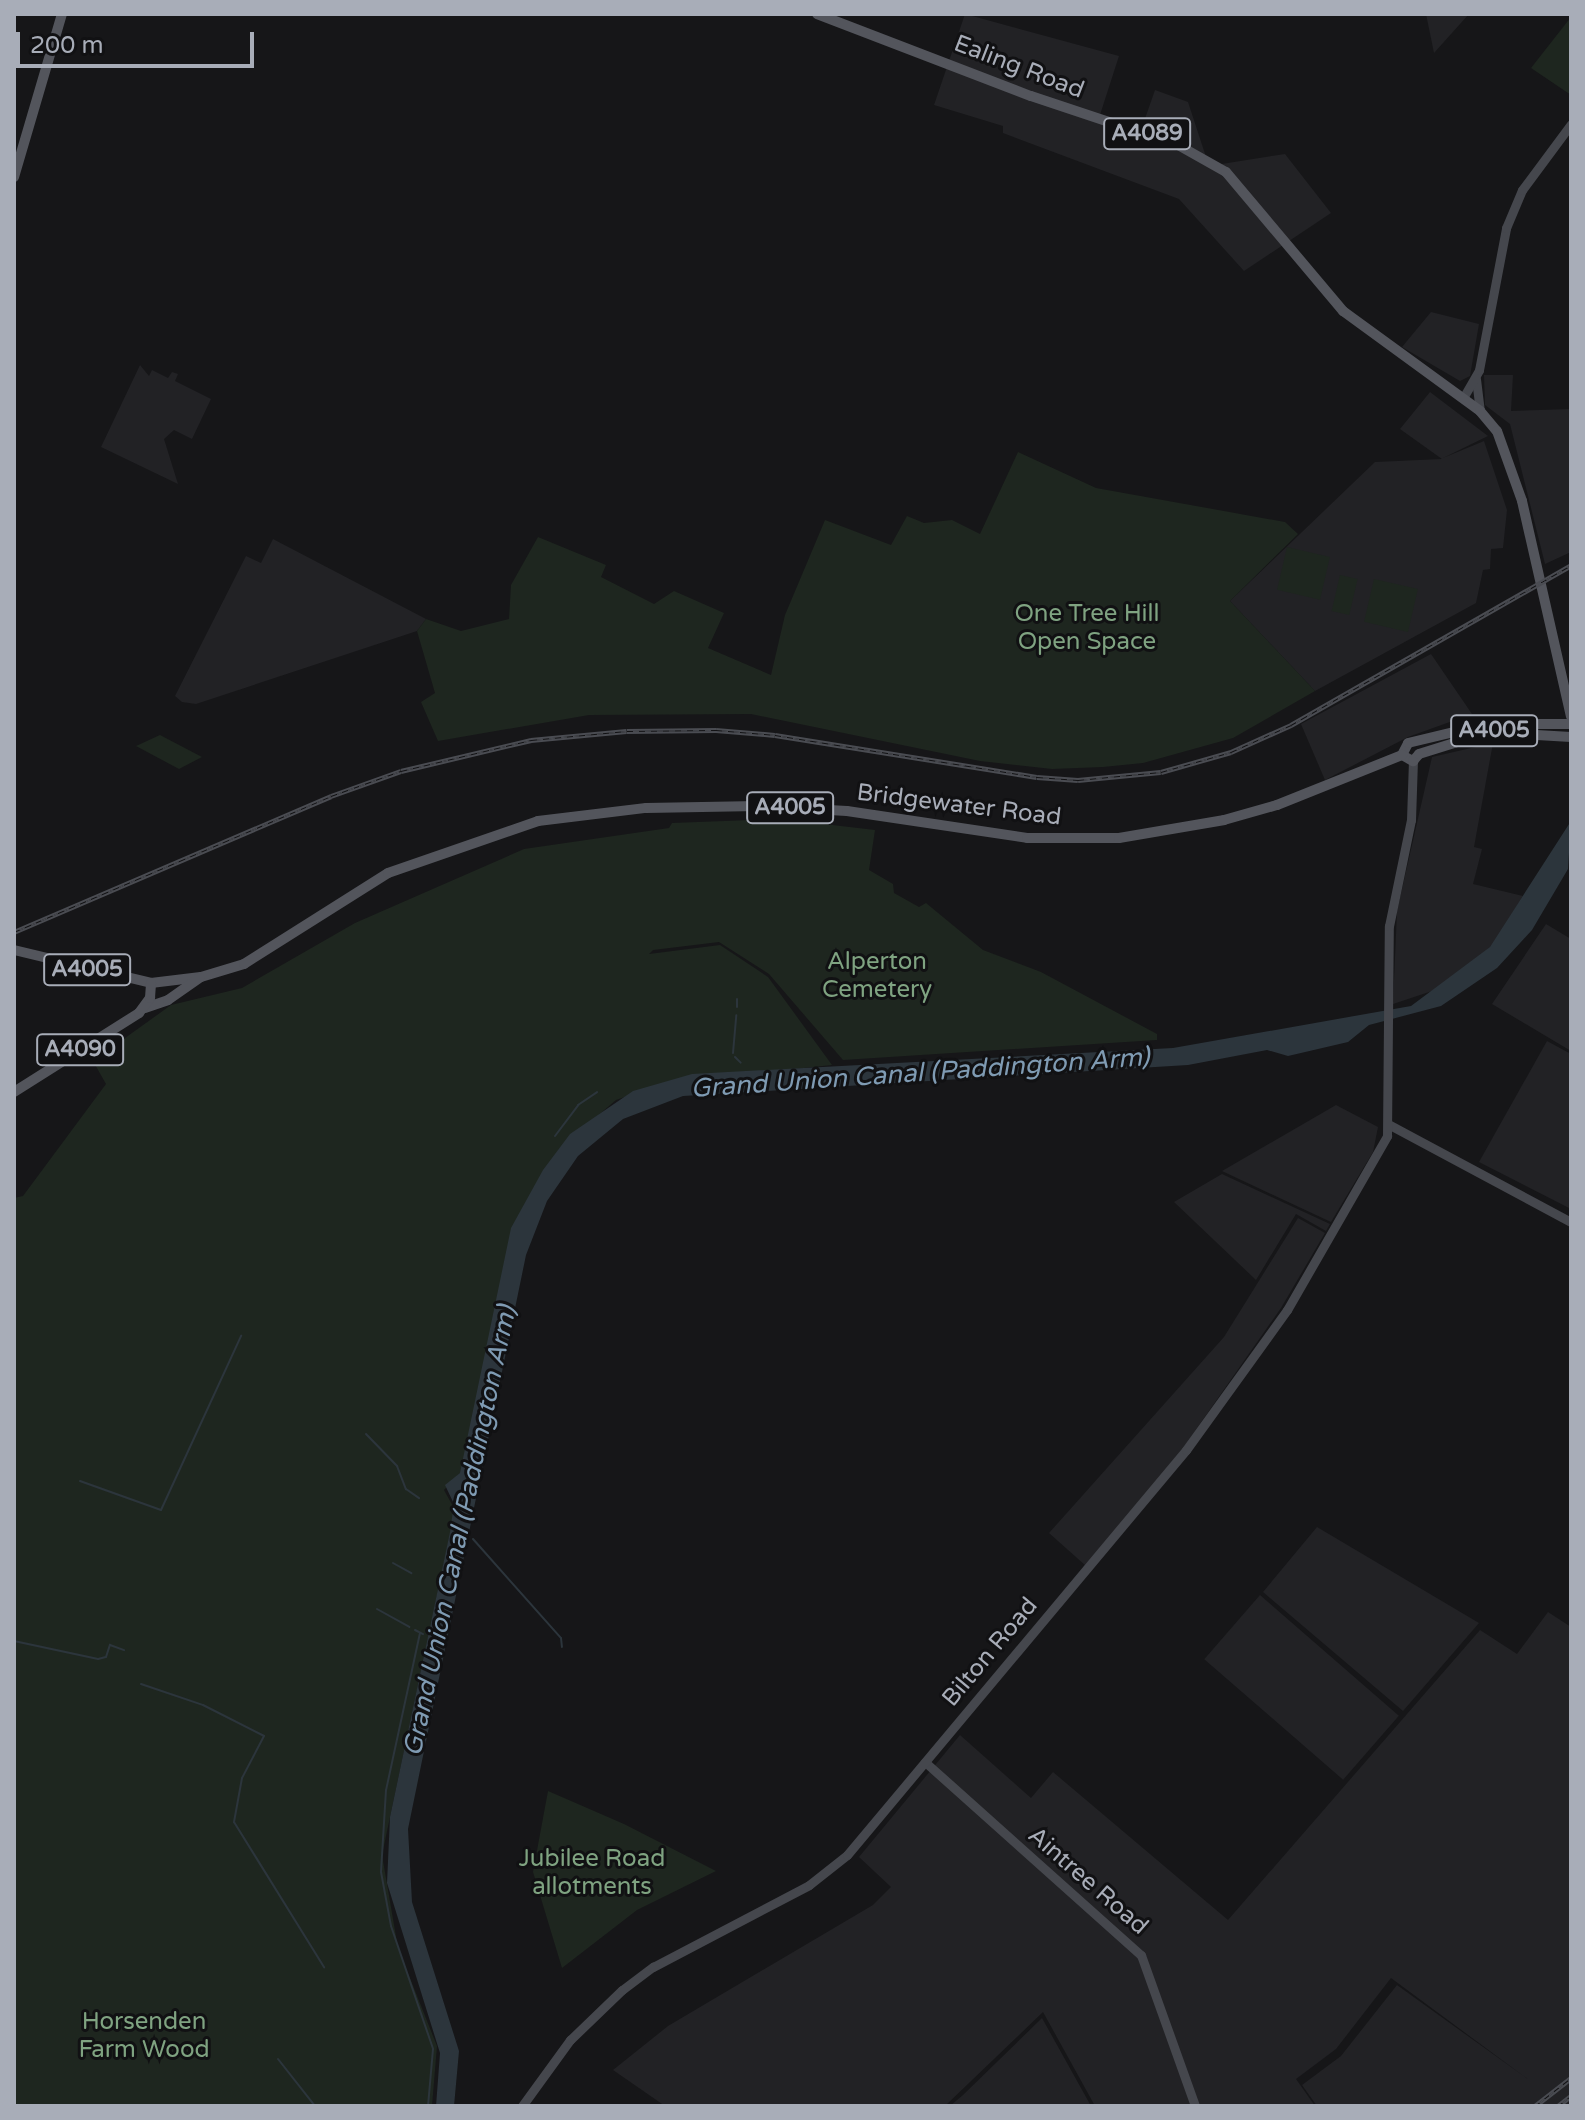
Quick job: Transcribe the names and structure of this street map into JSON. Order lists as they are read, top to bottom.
{
  "streets": {
    "main road": [
      "Ealing Road",
      "A4089",
      "A4005",
      "Bridgewater Road",
      "A4090"
    ],
    "street": ["Bilton Road", "Aintree Road"]
  },
  "crossings": [
    ["Ealing Road", "A4089"],
    ["A4005", "Bilton Road"],
    ["Bridgewater Road", "A4090"],
    ["Bilton Road", "Aintree Road"]
  ],
  "water": ["Grand Union Canal (Paddington Arm)"],
  "parks": [
    "One Tree Hill Open Space",
    "Alperton Cemetery",
    "Jubilee Road allotments",
    "Horsenden Farm Wood"
  ],
  "scale_bar": "200 m"
}
